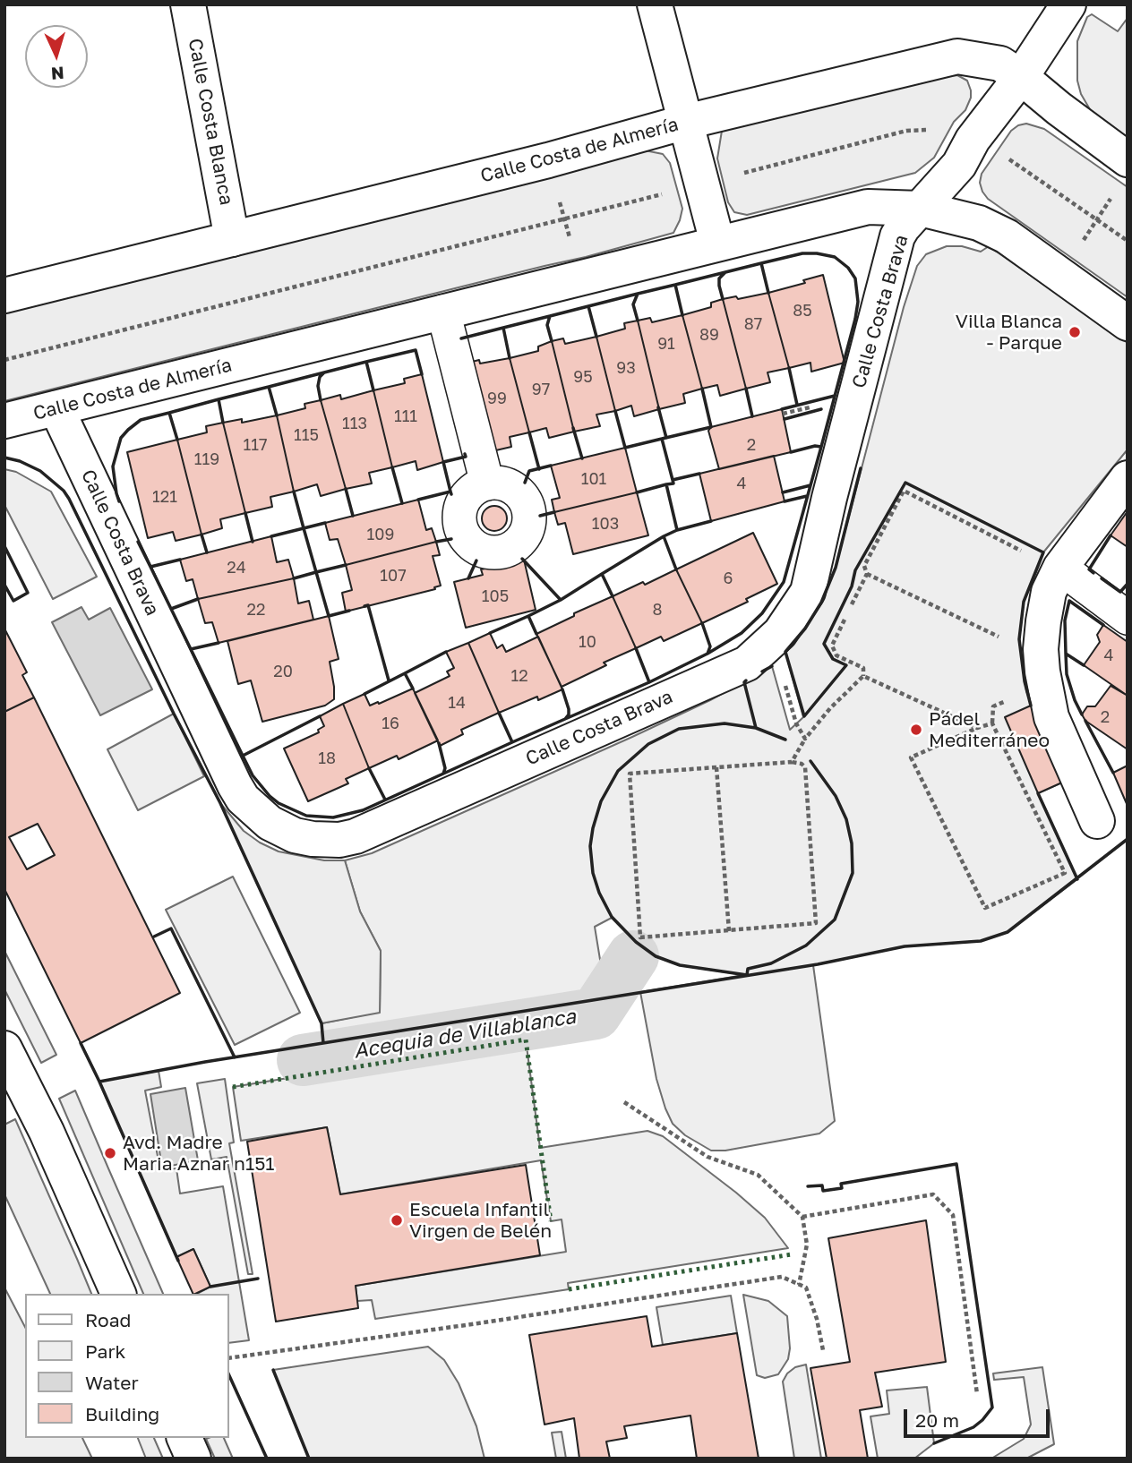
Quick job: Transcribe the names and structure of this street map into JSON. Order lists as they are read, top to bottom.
{
  "streets": {
    "street": ["Calle Costa Blanca", "Calle Costa de Almería", "Calle Costa Brava"]
  },
  "crossings": [
    ["Calle Costa Blanca", "Calle Costa de Almería"],
    ["Calle Costa de Almería", "Calle Costa Brava"]
  ],
  "water": ["Acequia de Villablanca"],
  "places": [
    "Villa Blanca - Parque",
    "Pádel Mediterráneo",
    "Avd. Madre Maria Aznar n151",
    "Escuela Infantil Virgen de Belén"
  ],
  "house_numbers": [
    "85",
    "87",
    "89",
    "91",
    "93",
    "95",
    "97",
    "99",
    "111",
    "113",
    "115",
    "117",
    "2",
    "119",
    "101",
    "4",
    "121",
    "103",
    "109",
    "24",
    "107",
    "6",
    "105",
    "22",
    "8",
    "10",
    "4",
    "20",
    "12",
    "14",
    "2",
    "16",
    "18"
  ],
  "legend": [
    "Road",
    "Park",
    "Water",
    "Building"
  ],
  "scale_bar": "20 m",
  "north": "bottom"
}
